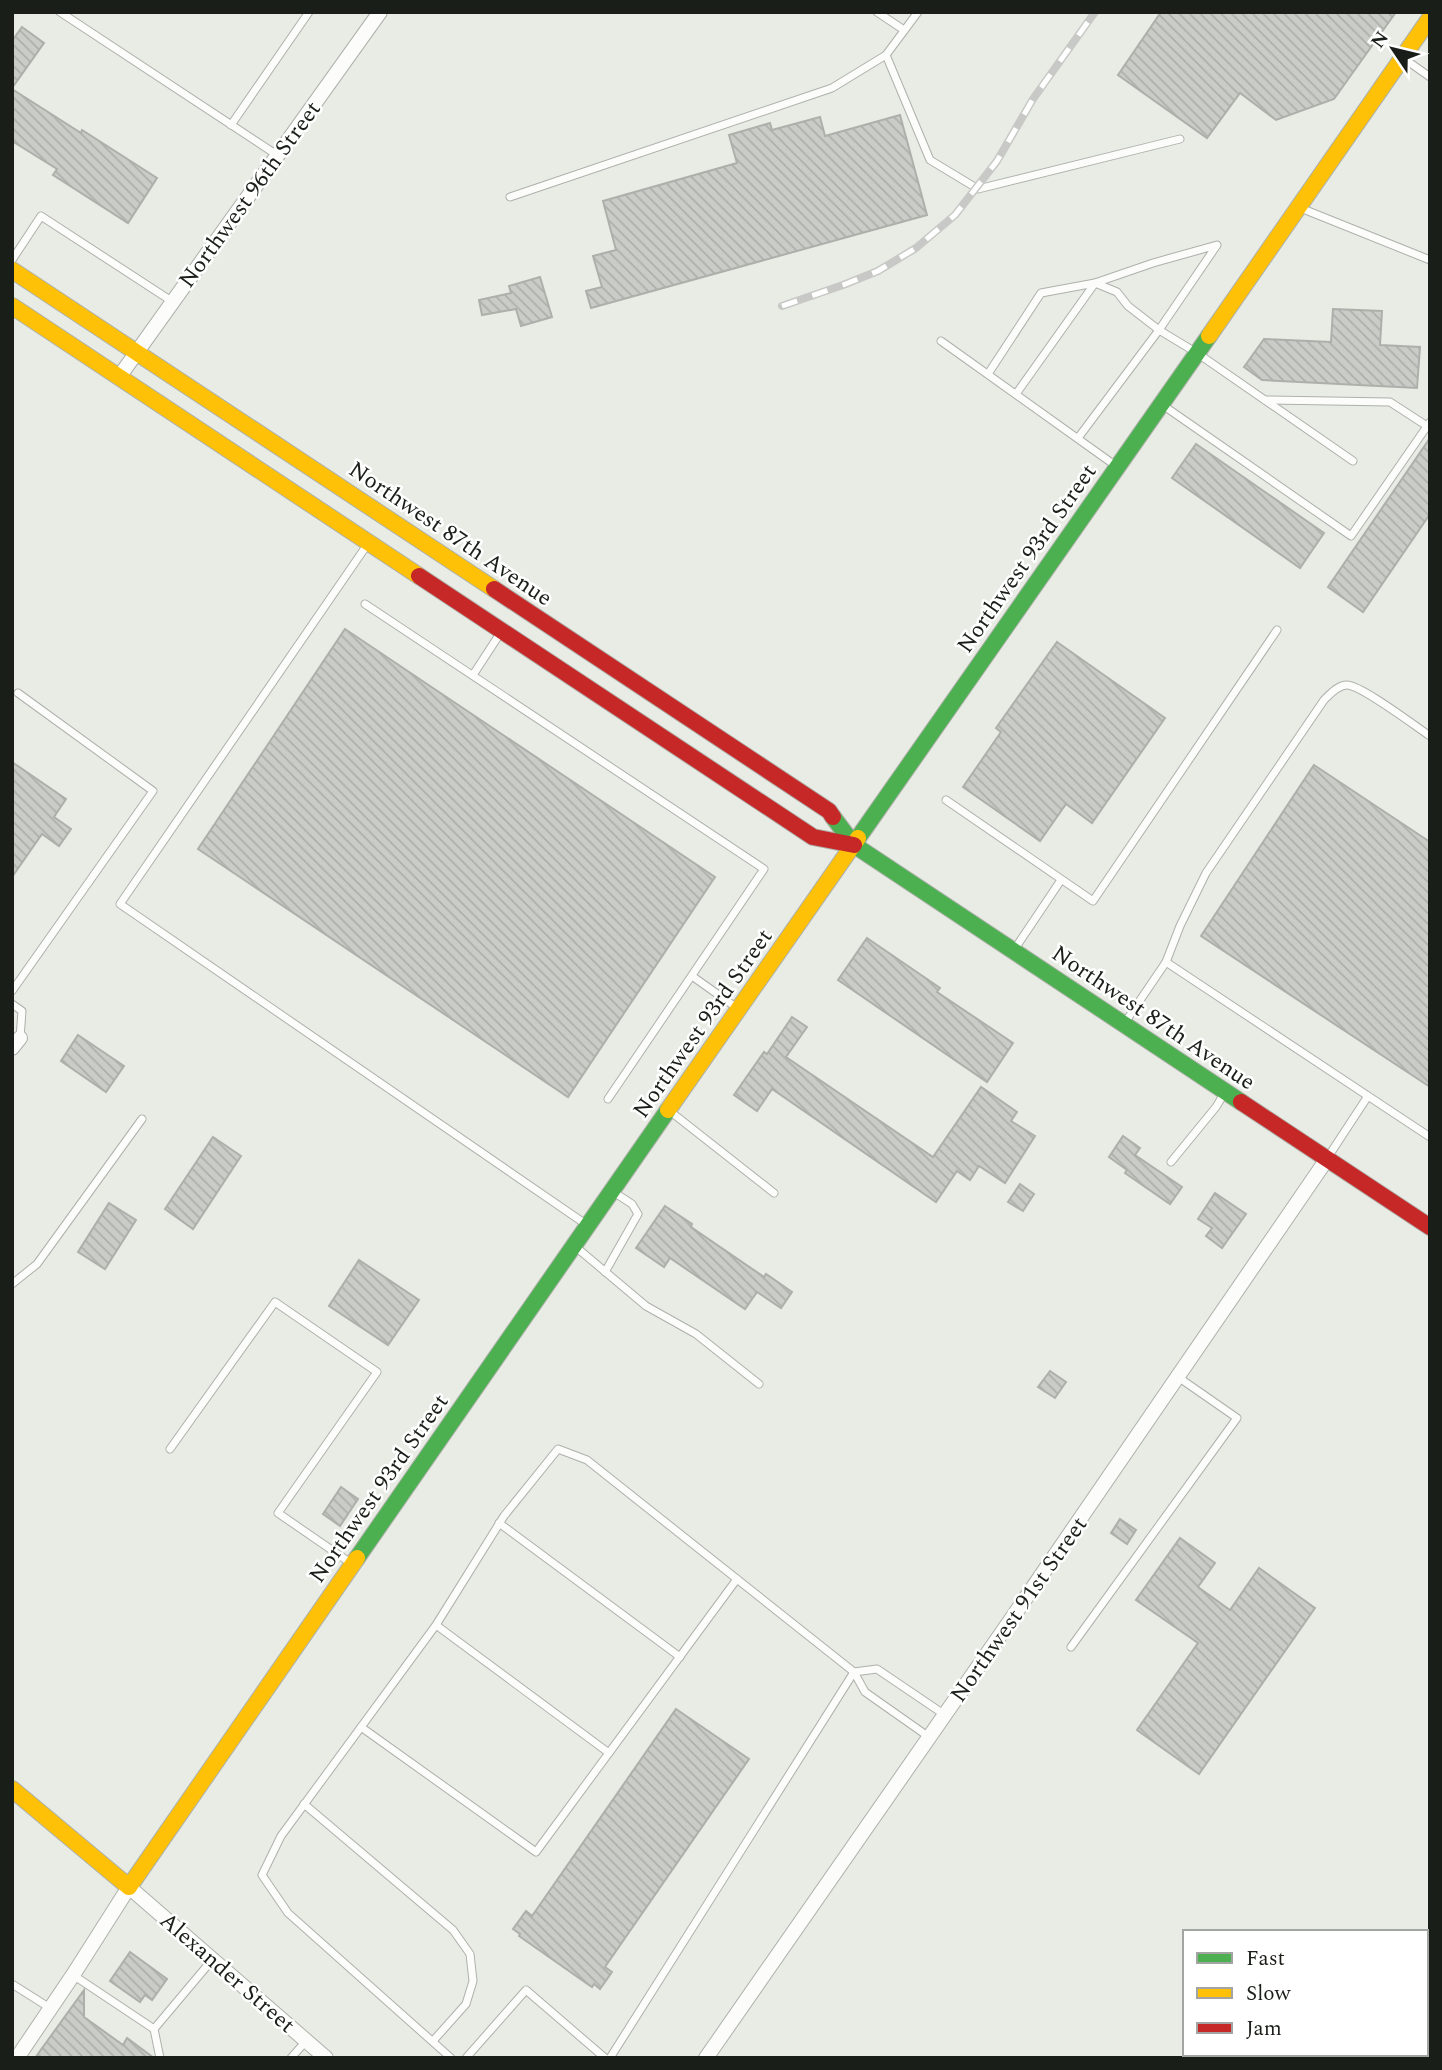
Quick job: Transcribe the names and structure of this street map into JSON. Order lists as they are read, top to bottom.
{
  "streets": {
    "main road": ["Northwest 87th Avenue", "Northwest 93rd Street"],
    "street": ["Northwest 96th Street", "Northwest 91st Street", "Alexander Street"]
  },
  "crossings": [
    ["Northwest 96th Street", "Northwest 87th Avenue"],
    ["Northwest 87th Avenue", "Northwest 93rd Street"],
    ["Northwest 87th Avenue", "Northwest 91st Street"],
    ["Northwest 93rd Street", "Alexander Street"]
  ],
  "legend": ["Fast", "Slow", "Jam"],
  "north": "top left"
}
